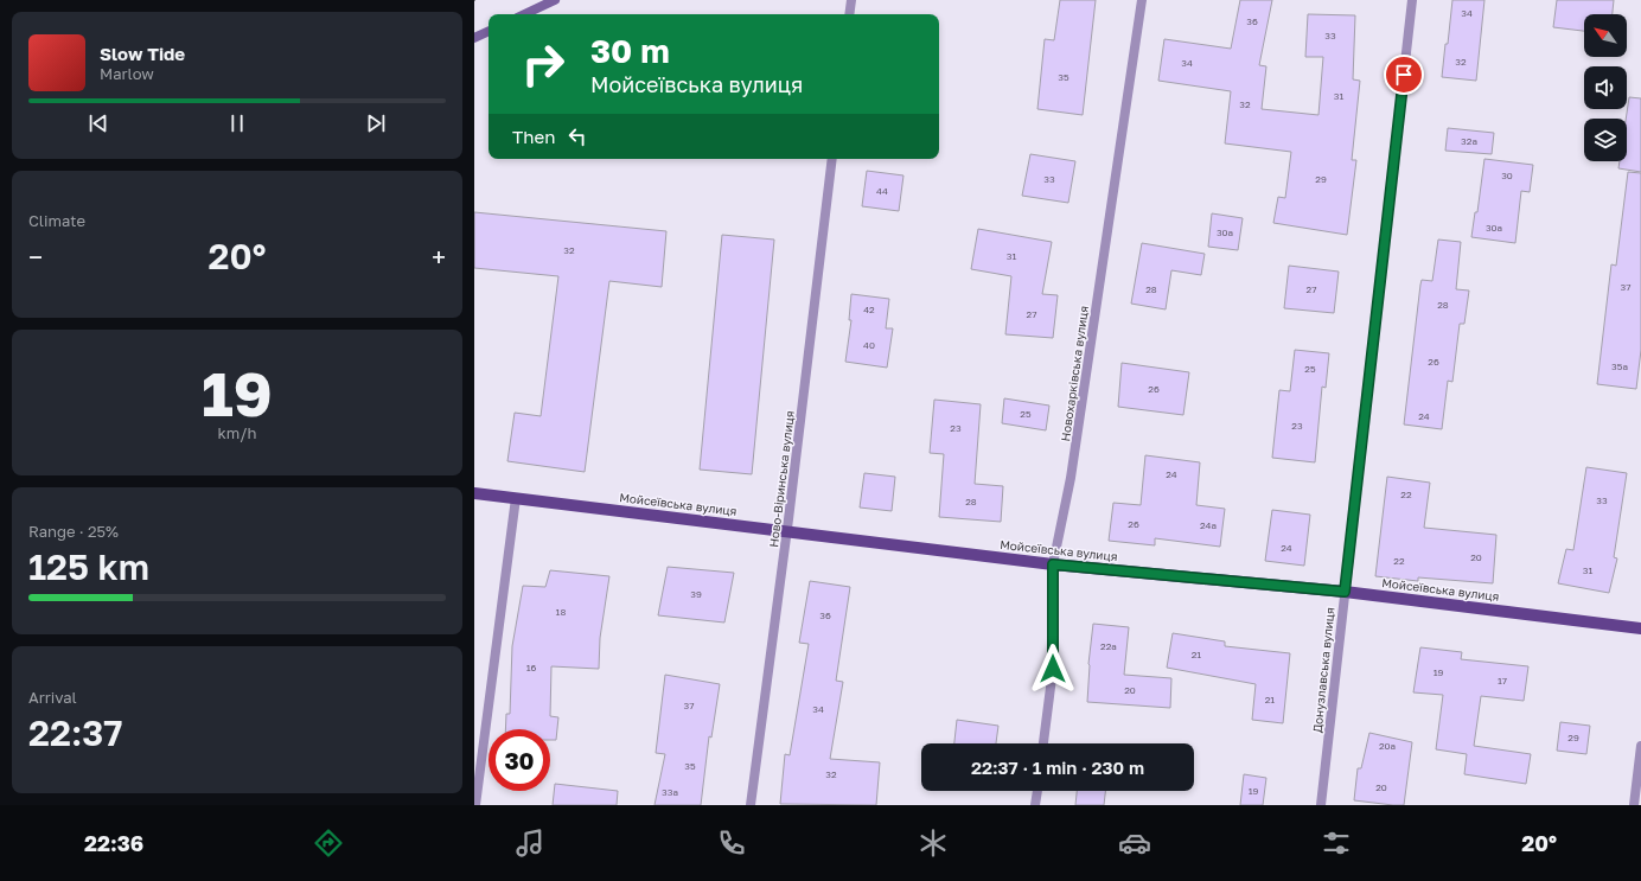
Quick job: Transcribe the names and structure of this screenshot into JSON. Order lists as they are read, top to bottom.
{
  "streets": {
    "main road": ["Мойсеївська вулиця"],
    "street": ["Новохарківська вулиця", "Ново-Віринська вулиця", "Донузлавська вулиця"]
  },
  "crossings": [
    ["Новохарківська вулиця", "Мойсеївська вулиця"],
    ["Ново-Віринська вулиця", "Мойсеївська вулиця"],
    ["Мойсеївська вулиця", "Донузлавська вулиця"]
  ],
  "house_numbers": [
    "34",
    "36",
    "33",
    "32",
    "34",
    "35",
    "31",
    "32",
    "32а",
    "30",
    "33",
    "29",
    "44",
    "30а",
    "30а",
    "32",
    "31",
    "37",
    "28",
    "27",
    "28",
    "42",
    "27",
    "40",
    "26",
    "35а",
    "25",
    "26",
    "25",
    "24",
    "23",
    "23",
    "24",
    "22",
    "33",
    "28",
    "26",
    "24а",
    "24",
    "20",
    "22",
    "31",
    "39",
    "18",
    "36",
    "22а",
    "21",
    "16",
    "19",
    "17",
    "20",
    "21",
    "37",
    "34",
    "29",
    "20а",
    "35",
    "32",
    "20",
    "19",
    "33а"
  ],
  "north": "top left",
  "page": {
    "turn": ["30 m", "Мойсеївська вулиця"],
    "song": ["Slow Tide", "Marlow"],
    "then": "Then",
    "tile": [
      "Climate",
      ["19", "km/h"],
      ["Range · 25%", "125 km"],
      ["Arrival", "22:37"]
    ],
    "heat": ["−", "20°", "+"],
    "limit": "30",
    "trip": "22:37 · 1 min · 230 m",
    "tabs": ["22:36", "20°"]
  }
}
